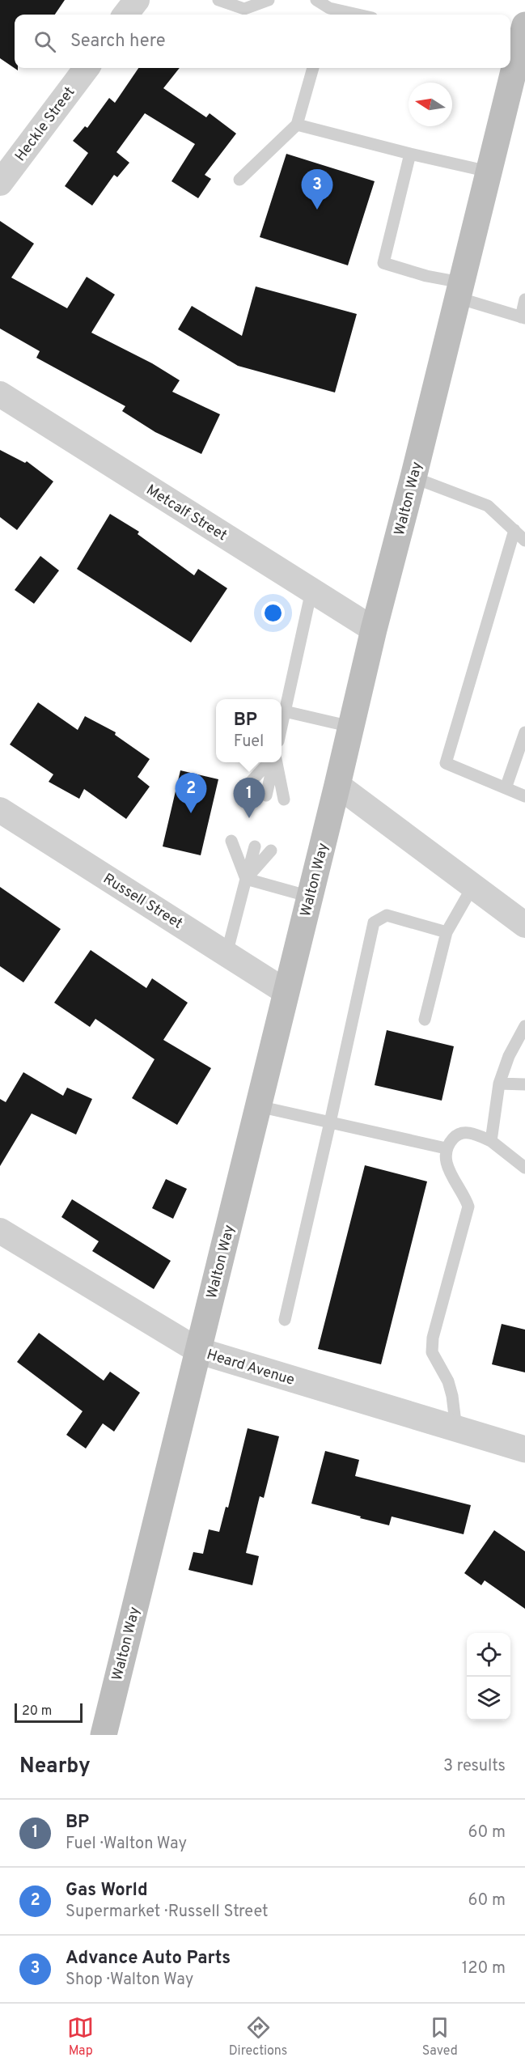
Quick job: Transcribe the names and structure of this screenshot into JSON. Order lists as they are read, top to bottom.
{
  "streets": {
    "main road": ["Walton Way"],
    "street": [
      "Heckle Street",
      "Metcalf Street",
      "Russell Street",
      "Heard Avenue"
    ]
  },
  "crossings": [
    ["Walton Way", "Metcalf Street"],
    ["Walton Way", "Russell Street"],
    ["Walton Way", "Heard Avenue"]
  ],
  "scale_bar": "20 m",
  "north": "left",
  "page": {
    "search": "Search here",
    "pins": ["3", "2", "1"],
    "popup": ["BP", "Fuel"],
    "scale": "20 m",
    "heading": ["Nearby", "3 results"],
    "list": [
      {
        "mark": "1",
        "name": "BP",
        "note": "Fuel · Walton Way",
        "value": "60 m"
      },
      {
        "mark": "2",
        "name": "Gas World",
        "note": "Supermarket · Russell Street",
        "value": "60 m"
      },
      {
        "mark": "3",
        "name": "Advance Auto Parts",
        "note": "Shop · Walton Way",
        "value": "120 m"
      }
    ],
    "nav": ["Map", "Directions", "Saved"]
  }
}
